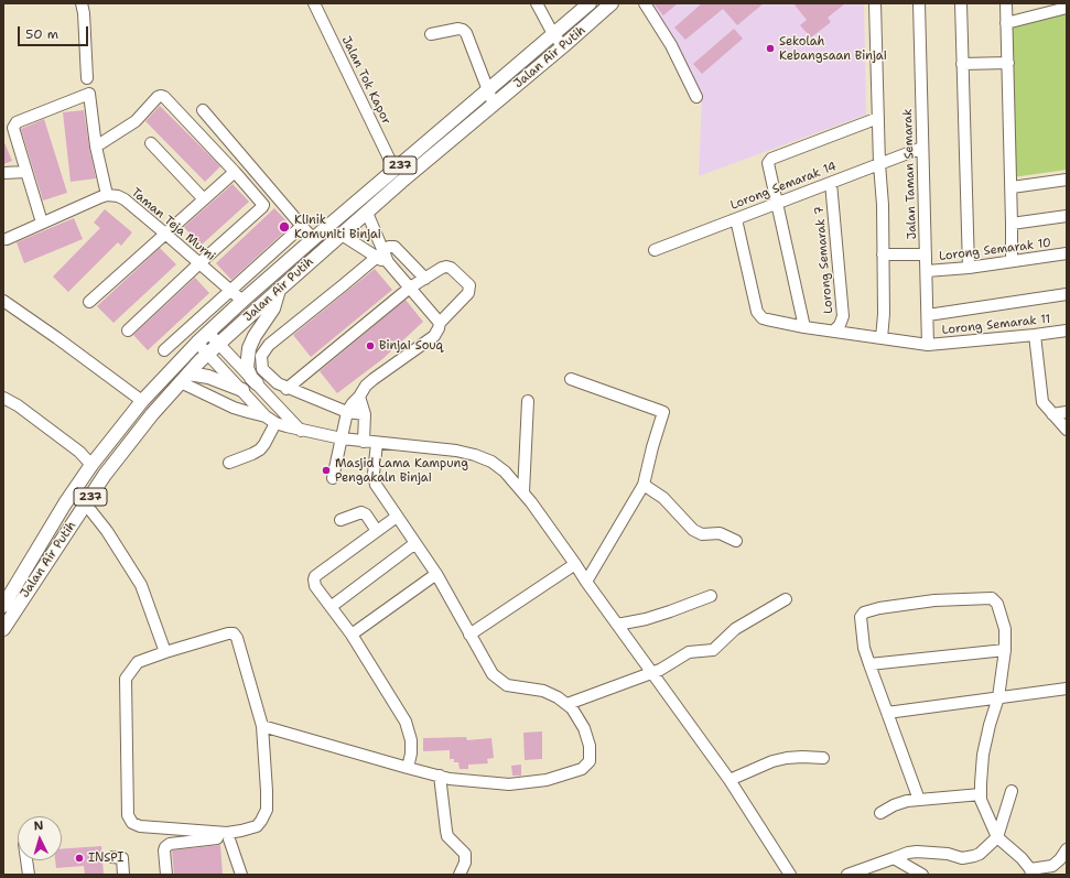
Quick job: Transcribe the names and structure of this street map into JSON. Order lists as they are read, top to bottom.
{
  "streets": {
    "main road": ["Jalan Air Putih", "237"],
    "street": [
      "Jalan Tok Kapor",
      "Jalan Taman Semarak",
      "Lorong Semarak 14",
      "Taman Teja Murni",
      "Lorong Semarak 10",
      "Lorong Semarak 7",
      "Lorong Semarak 11"
    ]
  },
  "crossings": [
    ["Jalan Air Putih", "Jalan Tok Kapor"],
    ["Jalan Air Putih", "Taman Teja Murni"],
    ["Jalan Taman Semarak", "Lorong Semarak 14"],
    ["Jalan Taman Semarak", "Lorong Semarak 10"],
    ["Jalan Taman Semarak", "Lorong Semarak 11"],
    ["Lorong Semarak 14", "Lorong Semarak 7"],
    ["Lorong Semarak 14", "Lorong Semarak 11"],
    ["Lorong Semarak 7", "Lorong Semarak 11"]
  ],
  "places": [
    "Sekolah Kebangsaan Binjai",
    "Klinik Komuniti Binjai",
    "Binjai Souq",
    "Masjid Lama Kampung Pengakaln Binjai",
    "INSPI"
  ],
  "scale_bar": "50 m",
  "north": "top"
}
